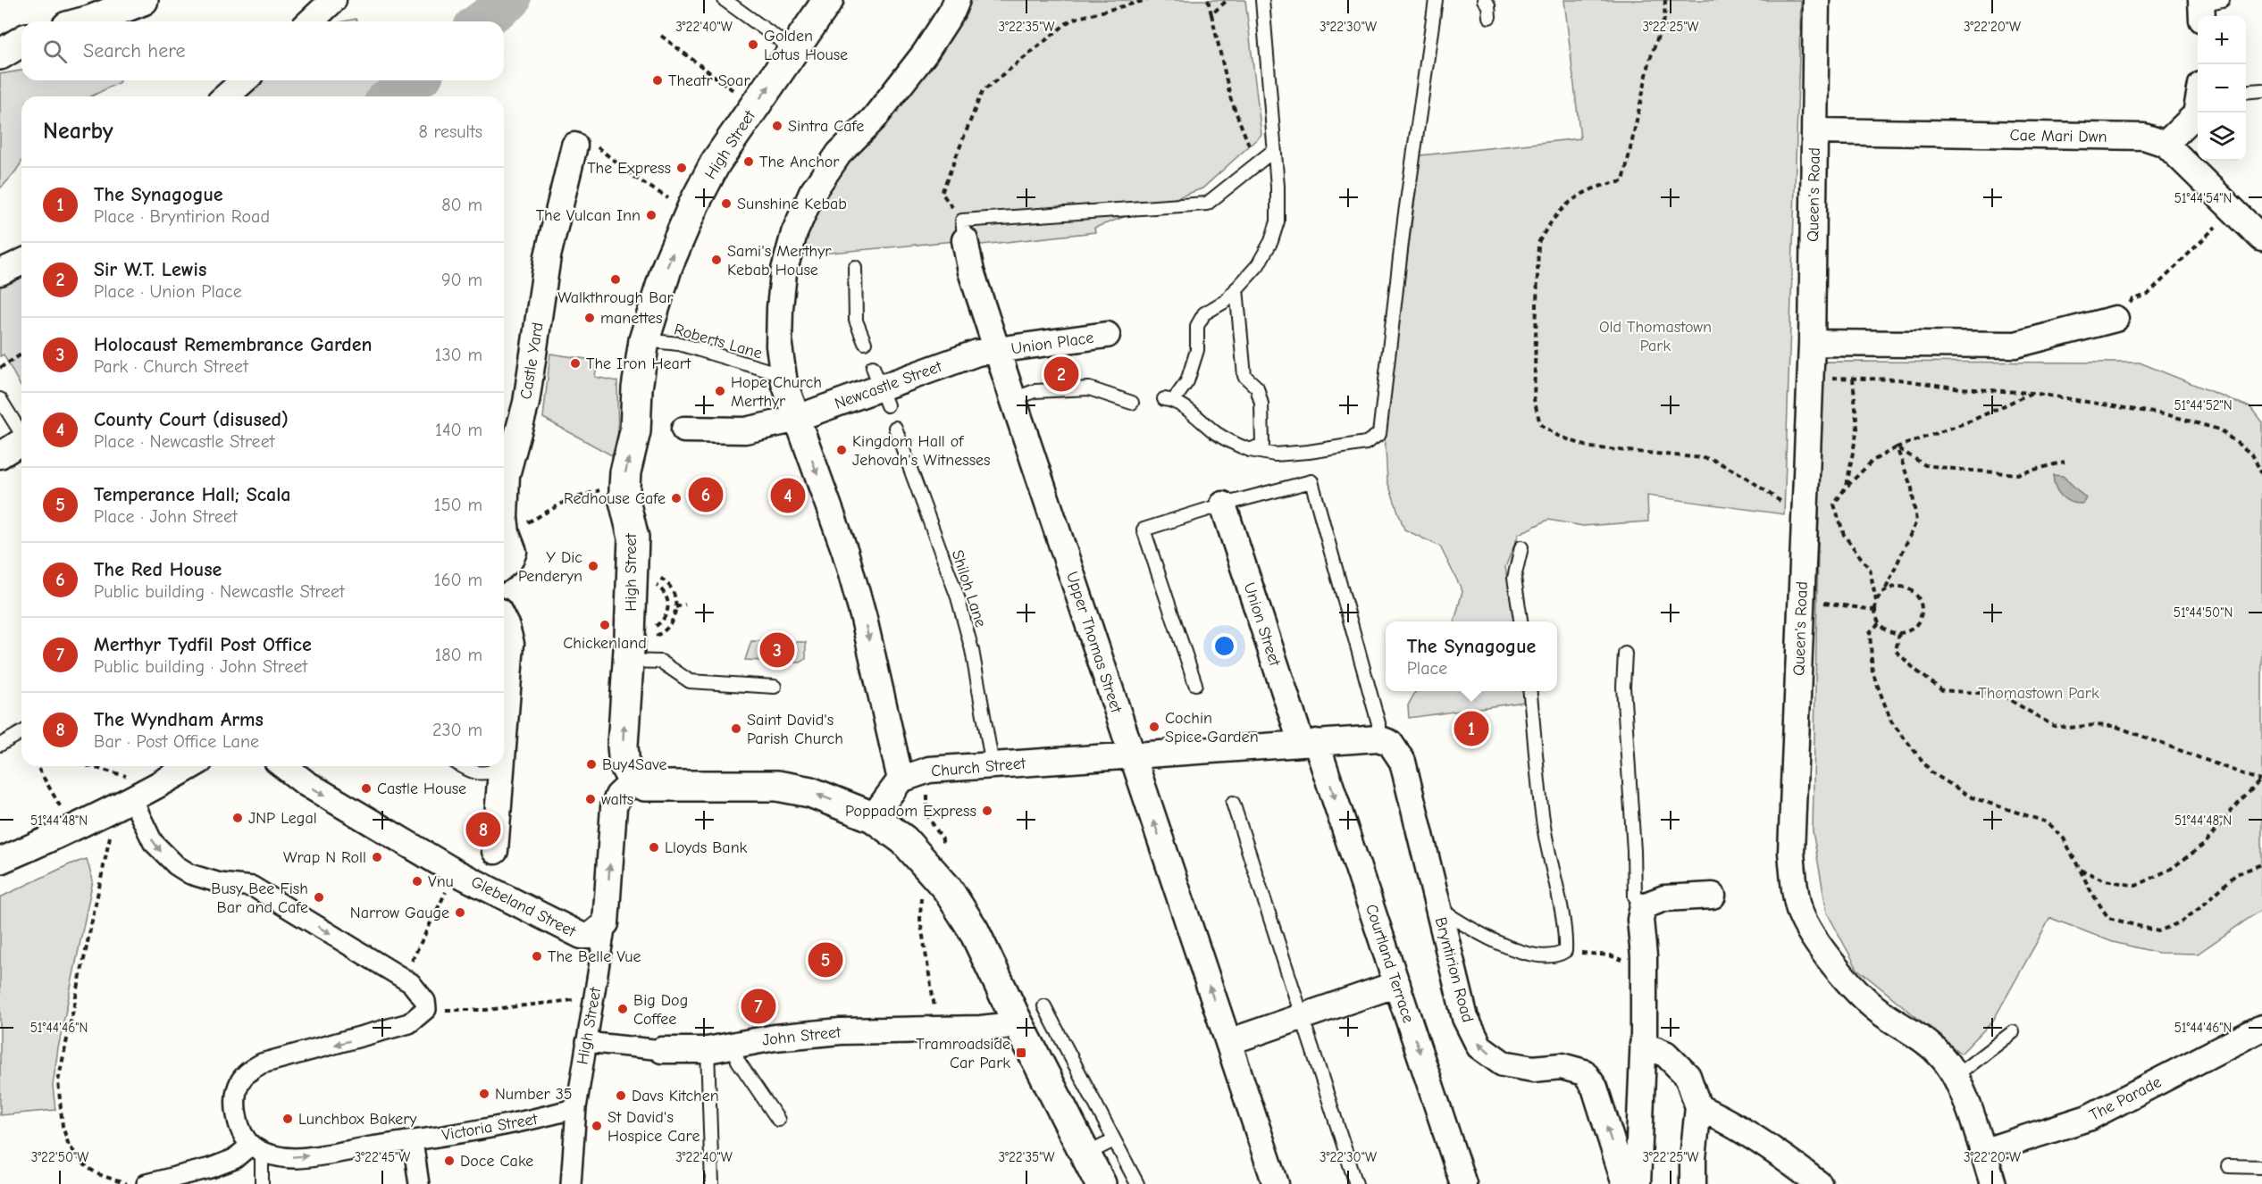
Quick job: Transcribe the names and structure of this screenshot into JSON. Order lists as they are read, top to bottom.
{
  "streets": {
    "street": [
      "Cae Mari Dwn",
      "High Street",
      "Queen's Road",
      "Union Place",
      "Castle Yard",
      "Newcastle Street",
      "Union Street",
      "Upper Thomas Street",
      "Church Street",
      "Glebeland Street",
      "Courtland Terrace",
      "Bryntirion Road",
      "John Street",
      "The Parade",
      "Victoria Street"
    ],
    "lane": ["Roberts Lane", "Shiloh Lane"]
  },
  "crossings": [
    ["Cae Mari Dwn", "Queen's Road"],
    ["High Street", "Roberts Lane"],
    ["High Street", "Glebeland Street"],
    ["High Street", "John Street"],
    ["High Street", "Victoria Street"],
    ["Queen's Road", "The Parade"],
    ["Union Place", "Newcastle Street"],
    ["Union Place", "Upper Thomas Street"],
    ["Newcastle Street", "Upper Thomas Street"],
    ["Shiloh Lane", "Church Street"],
    ["Union Street", "Church Street"],
    ["Union Street", "Courtland Terrace"],
    ["Upper Thomas Street", "Church Street"],
    ["Church Street", "Courtland Terrace"]
  ],
  "one_way": ["Courtland Terrace", "Victoria Street"],
  "parks": ["Old Thomastown Park", "Thomastown Park"],
  "places": {
    "other": [
      "Golden Lotus House",
      "Theatr Soar",
      "Sintra Cafe",
      "The Anchor",
      "The Express",
      "Sunshine Kebab",
      "The Vulcan Inn",
      "Sami's Merthyr Kebab House",
      "Walkthrough Bar",
      "manettes",
      "The Iron Heart",
      "Hope Church Merthyr",
      "Kingdom Hall of Jehovah's Witnesses",
      "Redhouse Cafe",
      "Y Dic Penderyn",
      "Chickenland",
      "Cochin Spice Garden",
      "Saint David's Parish Church",
      "Buy4Save",
      "Castle House",
      "walts",
      "Poppadom Express",
      "JNP Legal",
      "Lloyds Bank",
      "Wrap N Roll",
      "Vnu",
      "Busy Bee Fish Bar and Cafe",
      "Narrow Gauge",
      "The Belle Vue",
      "Big Dog Coffee",
      "Number 35",
      "Davs Kitchen",
      "Lunchbox Bakery",
      "St David's Hospice Care",
      "Doce Cake"
    ],
    "transit": ["Tramroadside Car Park"]
  },
  "page": {
    "map_buttons": ["+", "−"],
    "search": "Search here",
    "heading": ["Nearby", "8 results"],
    "list": [
      {
        "mark": "1",
        "name": "The Synagogue",
        "note": "Place · Bryntirion Road",
        "value": "80 m"
      },
      {
        "mark": "2",
        "name": "Sir W.T. Lewis",
        "note": "Place · Union Place",
        "value": "90 m"
      },
      {
        "mark": "3",
        "name": "Holocaust Remembrance Garden",
        "note": "Park · Church Street",
        "value": "130 m"
      },
      {
        "mark": "4",
        "name": "County Court (disused)",
        "note": "Place · Newcastle Street",
        "value": "140 m"
      },
      {
        "mark": "5",
        "name": "Temperance Hall; Scala",
        "note": "Place · John Street",
        "value": "150 m"
      },
      {
        "mark": "6",
        "name": "The Red House",
        "note": "Public building · Newcastle Street",
        "value": "160 m"
      },
      {
        "mark": "7",
        "name": "Merthyr Tydfil Post Office",
        "note": "Public building · John Street",
        "value": "180 m"
      },
      {
        "mark": "8",
        "name": "The Wyndham Arms",
        "note": "Bar · Post Office Lane",
        "value": "230 m"
      }
    ],
    "pins": [
      "2",
      "6",
      "4",
      "3",
      "1",
      "8",
      "5",
      "7"
    ],
    "popup": ["The Synagogue", "Place"]
  },
  "coordinates": [
    "3°22'40\"W",
    "3°22'35\"W",
    "3°22'30\"W",
    "3°22'25\"W",
    "3°22'20\"W",
    "51°44'54\"N",
    "51°44'52\"N",
    "51°44'50\"N",
    "51°44'48\"N",
    "51°44'46\"N",
    "3°22'50\"W",
    "3°22'45\"W"
  ]
}
